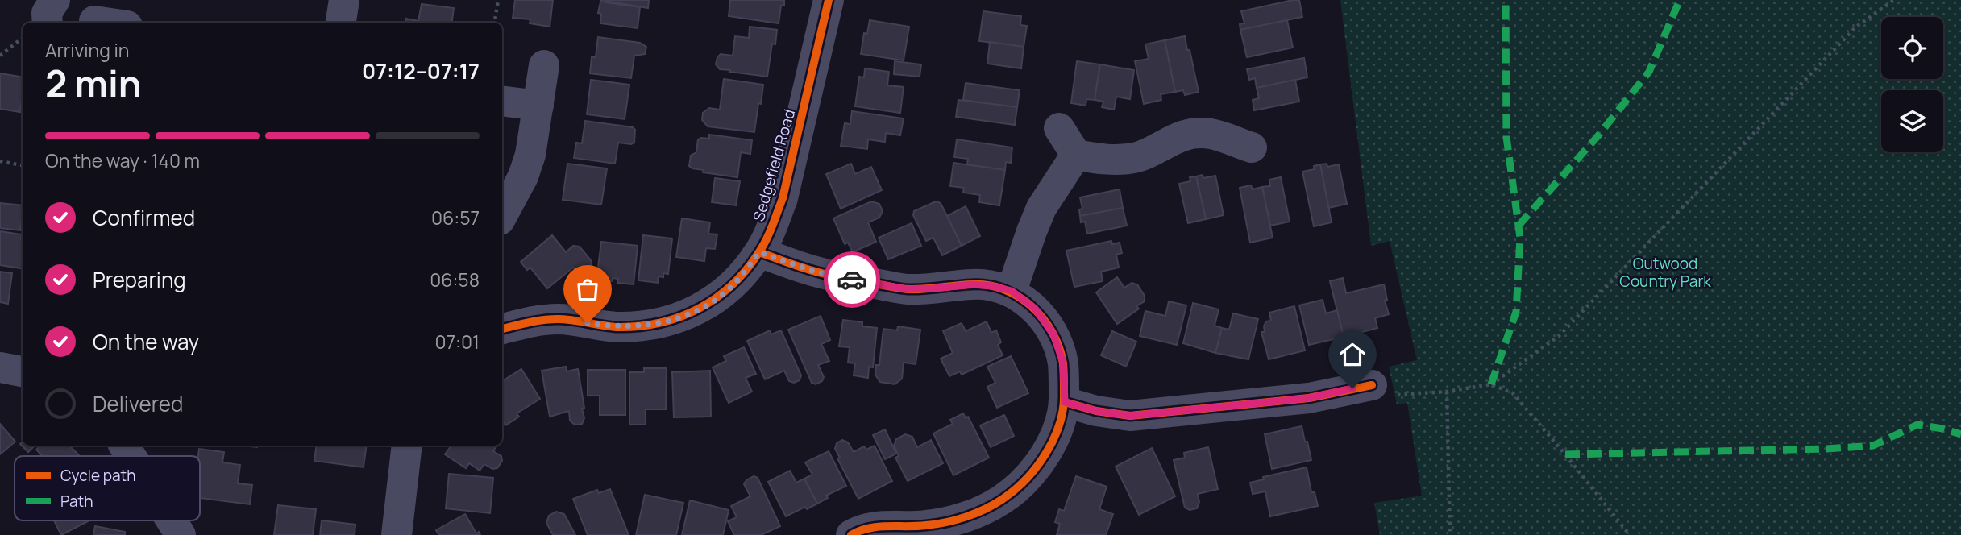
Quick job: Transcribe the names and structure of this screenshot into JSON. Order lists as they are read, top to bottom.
{
  "streets": {
    "street": ["Sedgefield Road"]
  },
  "parks": ["Outwood Country Park"],
  "legend": ["Cycle path", "Path"],
  "page": {
    "heading": ["2 min", "Arriving in", "07:12–07:17"],
    "bar": "On the way · 140 m",
    "list": [
      ["Confirmed", "06:57"],
      ["Preparing", "06:58"],
      ["On the way", "07:01"],
      "Delivered"
    ]
  }
}
